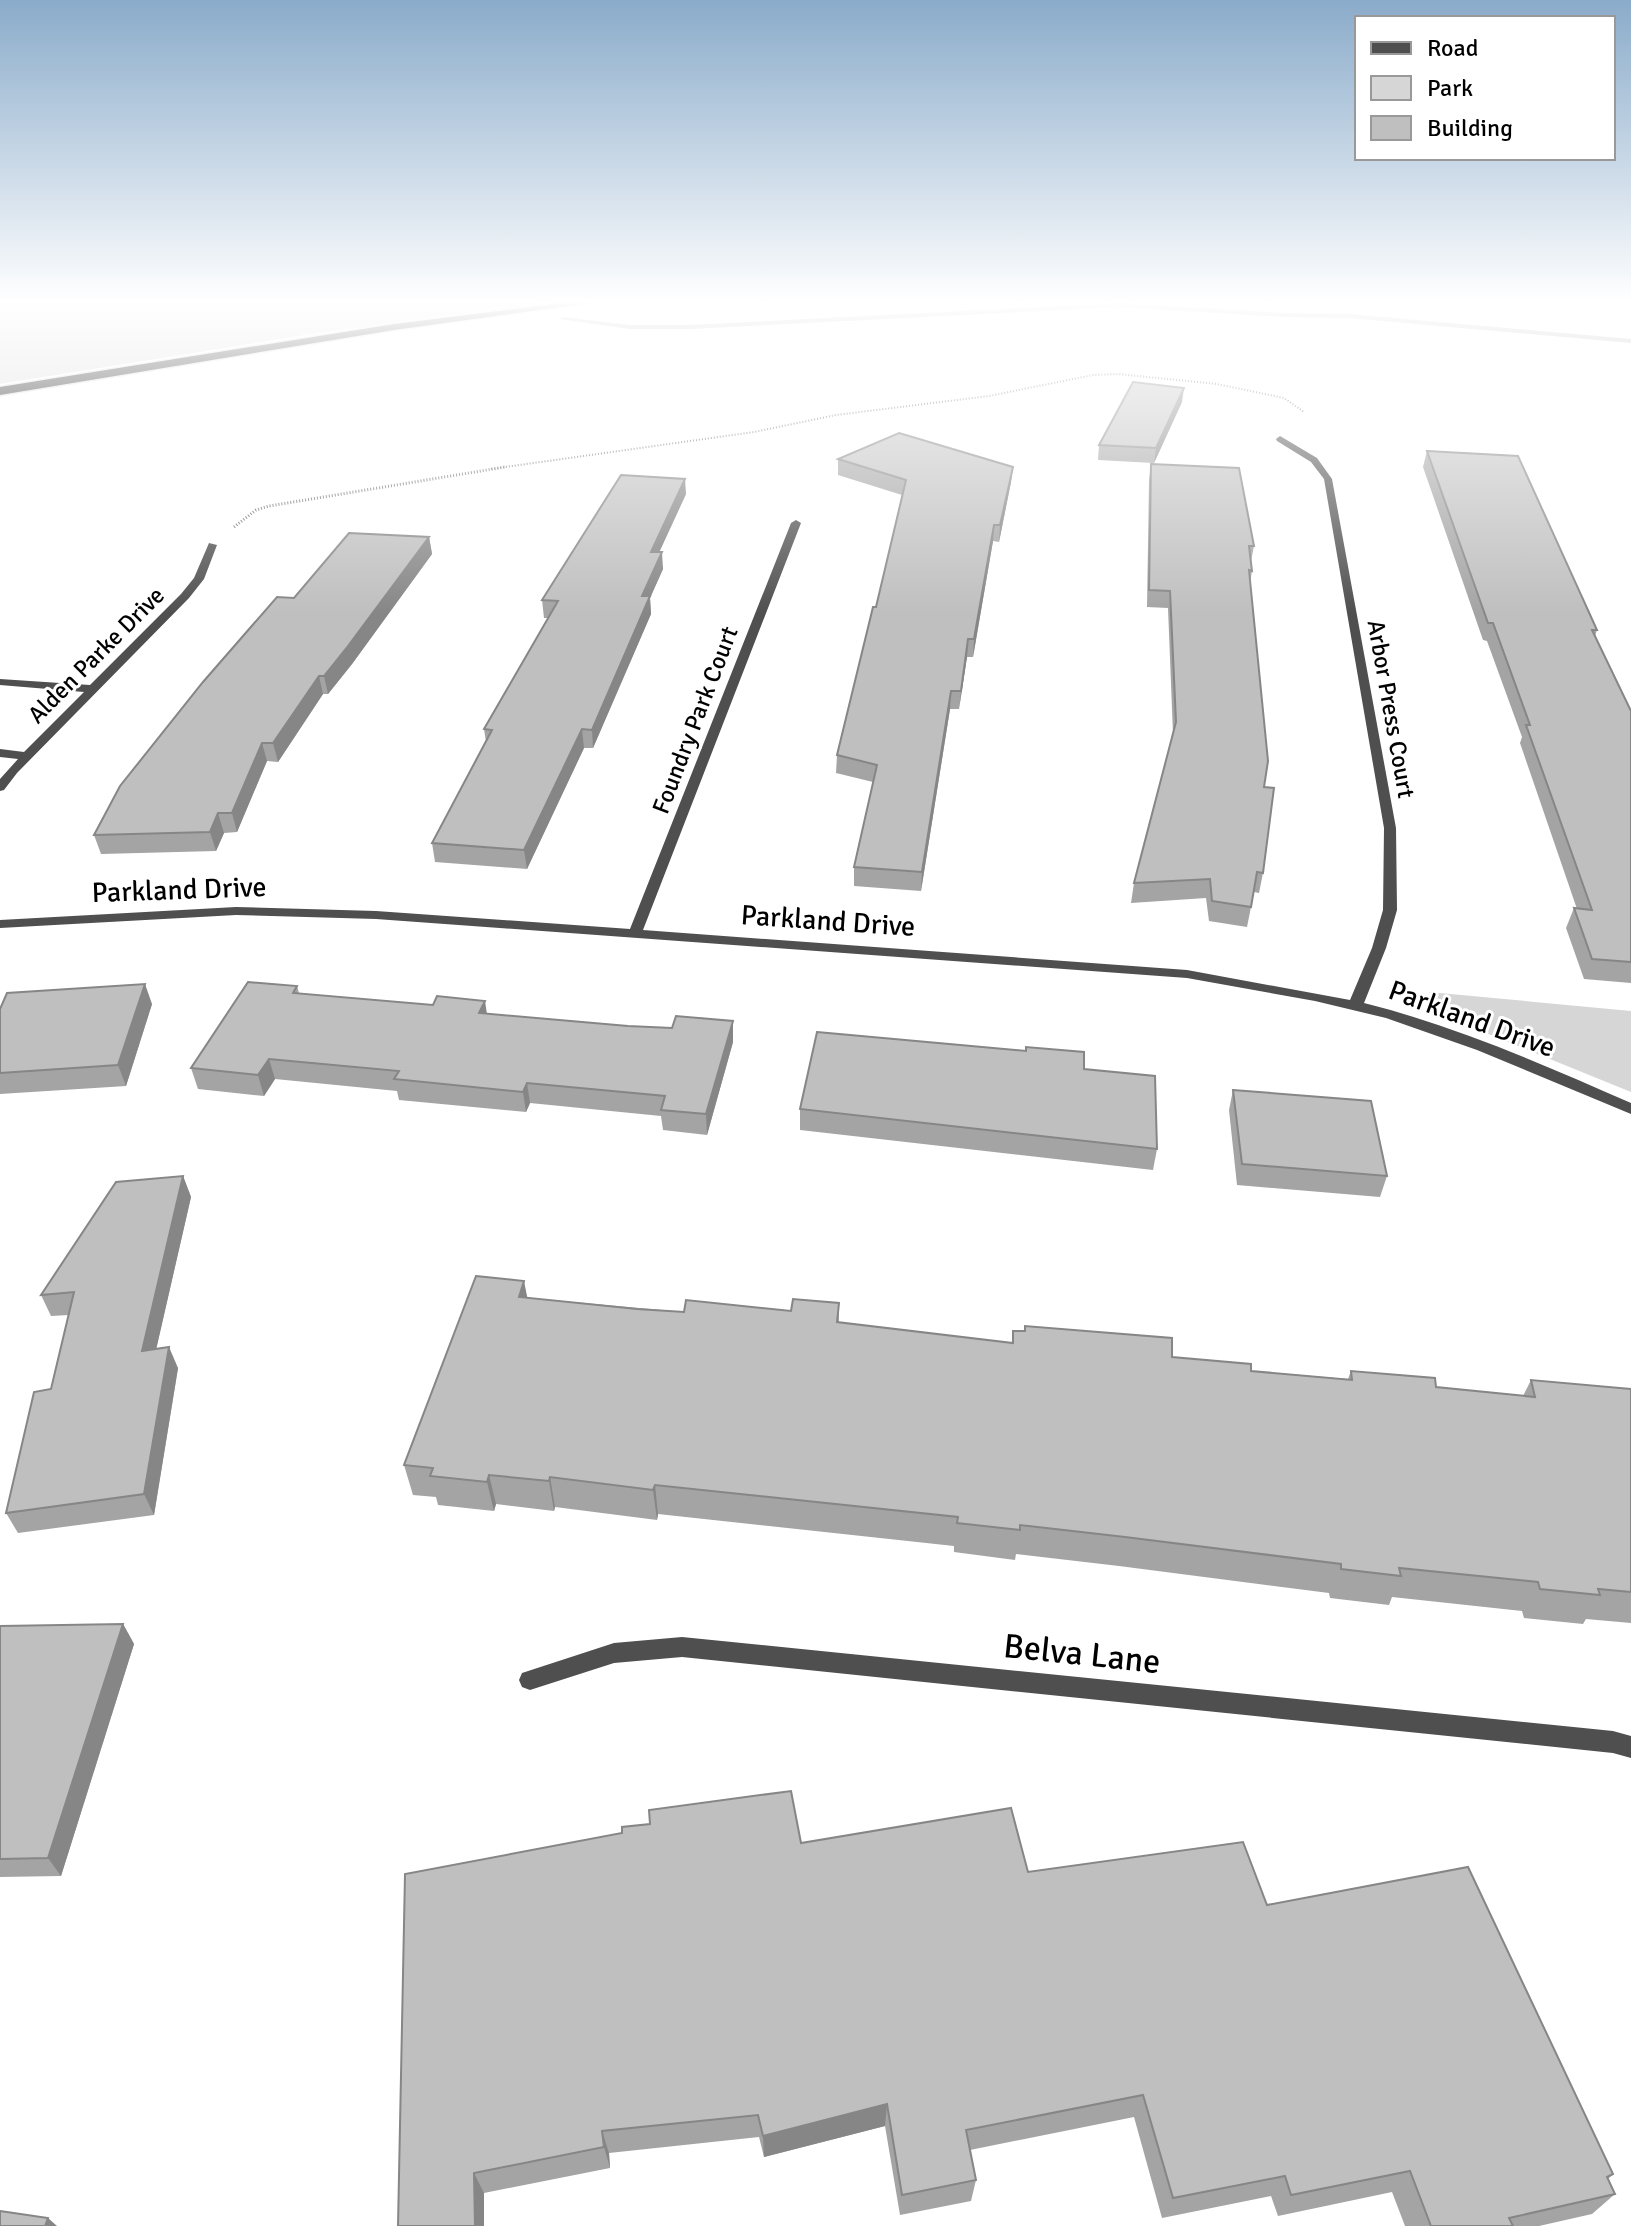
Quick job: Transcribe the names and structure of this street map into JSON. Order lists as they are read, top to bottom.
{
  "streets": {
    "street": [
      "Alden Parke Drive",
      "Arbor Press Court",
      "Foundry Park Court",
      "Parkland Drive",
      "Belva Lane"
    ]
  },
  "crossings": [
    ["Arbor Press Court", "Parkland Drive"],
    ["Foundry Park Court", "Parkland Drive"]
  ],
  "legend": ["Road", "Park", "Building"]
}
